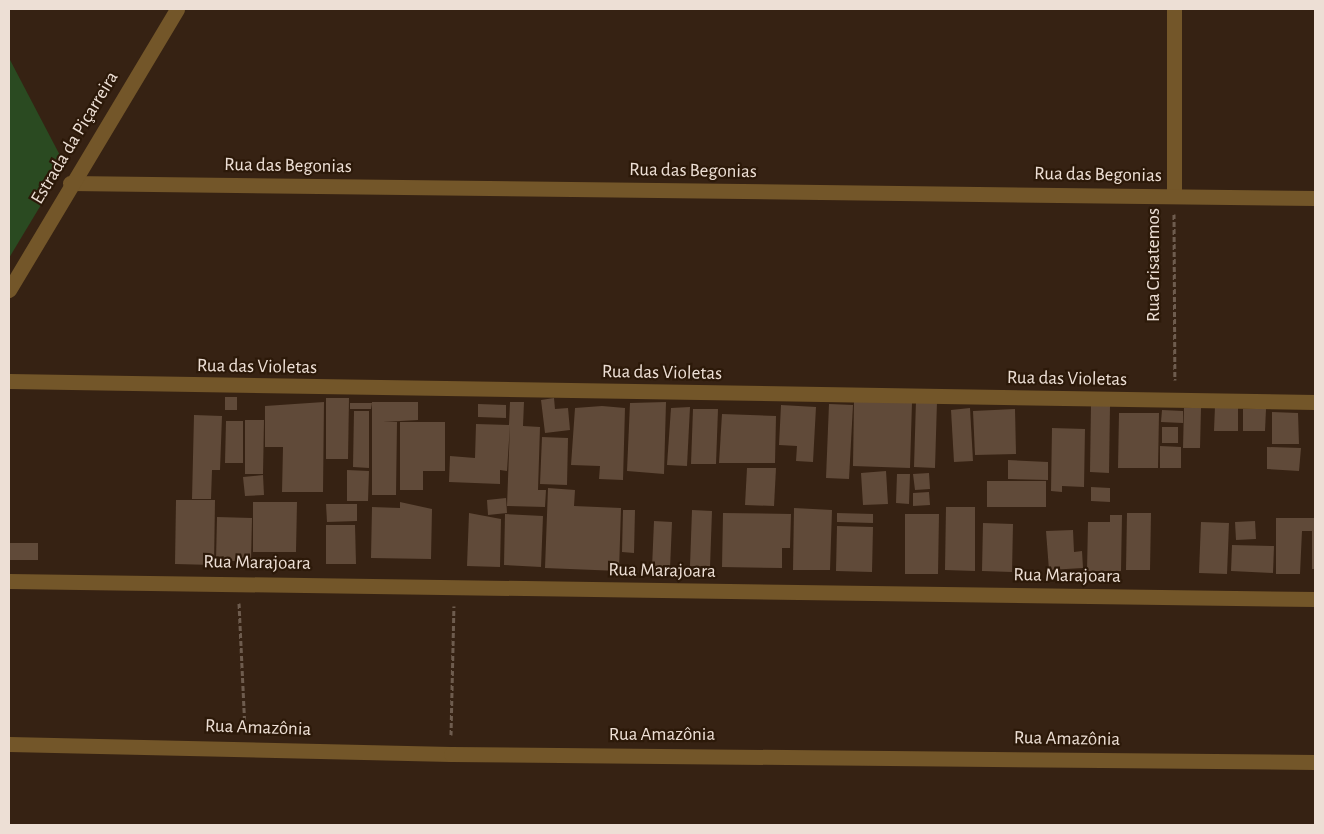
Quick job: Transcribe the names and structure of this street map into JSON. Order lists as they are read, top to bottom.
{
  "streets": {
    "street": [
      "Estrada da Piçarreira",
      "Rua das Begonias",
      "Rua Crisatemos",
      "Rua das Violetas",
      "Rua Marajoara",
      "Rua Amazônia"
    ]
  },
  "crossings": [
    ["Estrada da Piçarreira", "Rua das Begonias"],
    ["Rua das Begonias", "Rua Crisatemos"],
    ["Rua Crisatemos", "Rua das Violetas"]
  ]
}
